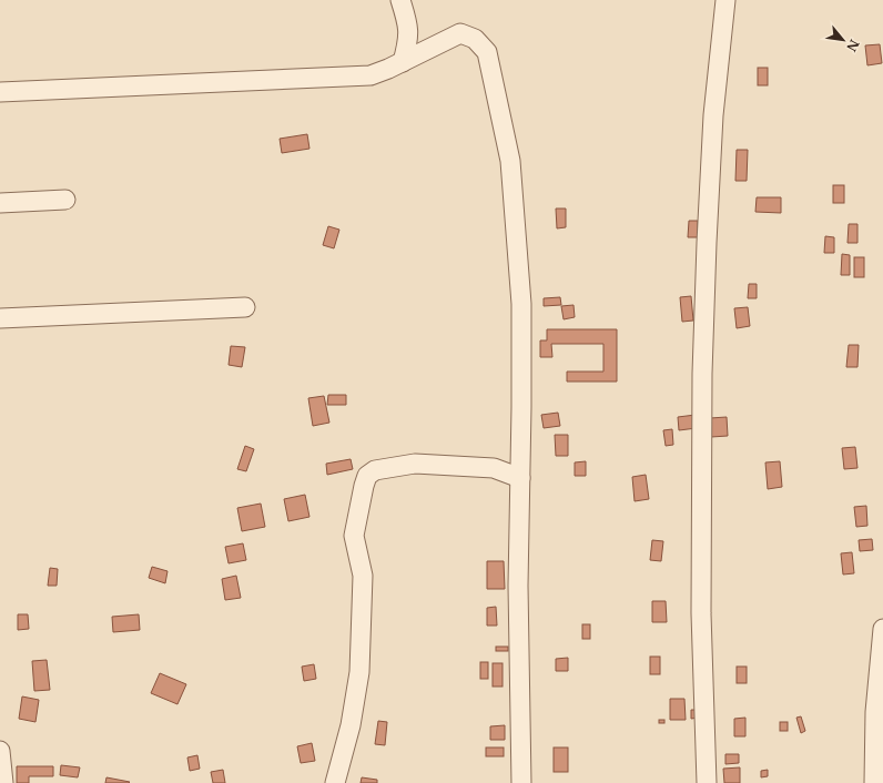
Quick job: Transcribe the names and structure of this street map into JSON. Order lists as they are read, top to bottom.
{
  "north": "bottom right"
}
